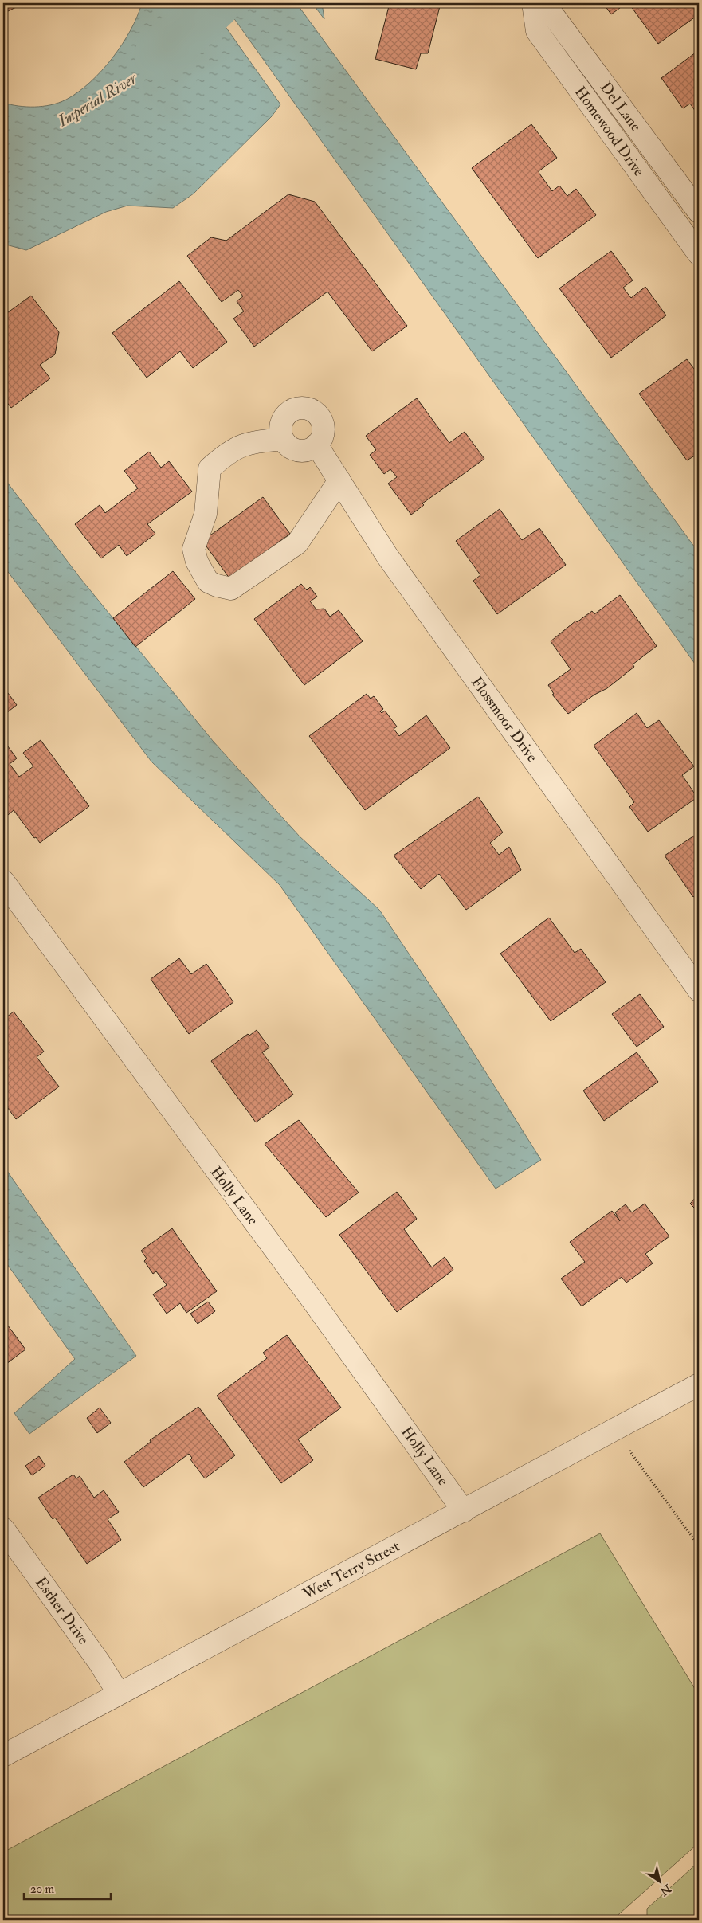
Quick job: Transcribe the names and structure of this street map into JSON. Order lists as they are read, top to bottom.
{
  "streets": {
    "street": [
      "Del Lane",
      "Homewood Drive",
      "Flossmoor Drive",
      "Holly Lane",
      "West Terry Street",
      "Esther Drive"
    ]
  },
  "crossings": [
    ["Holly Lane", "West Terry Street"],
    ["West Terry Street", "Esther Drive"]
  ],
  "water": ["Imperial River"],
  "scale_bar": "20 m",
  "north": "bottom right"
}
